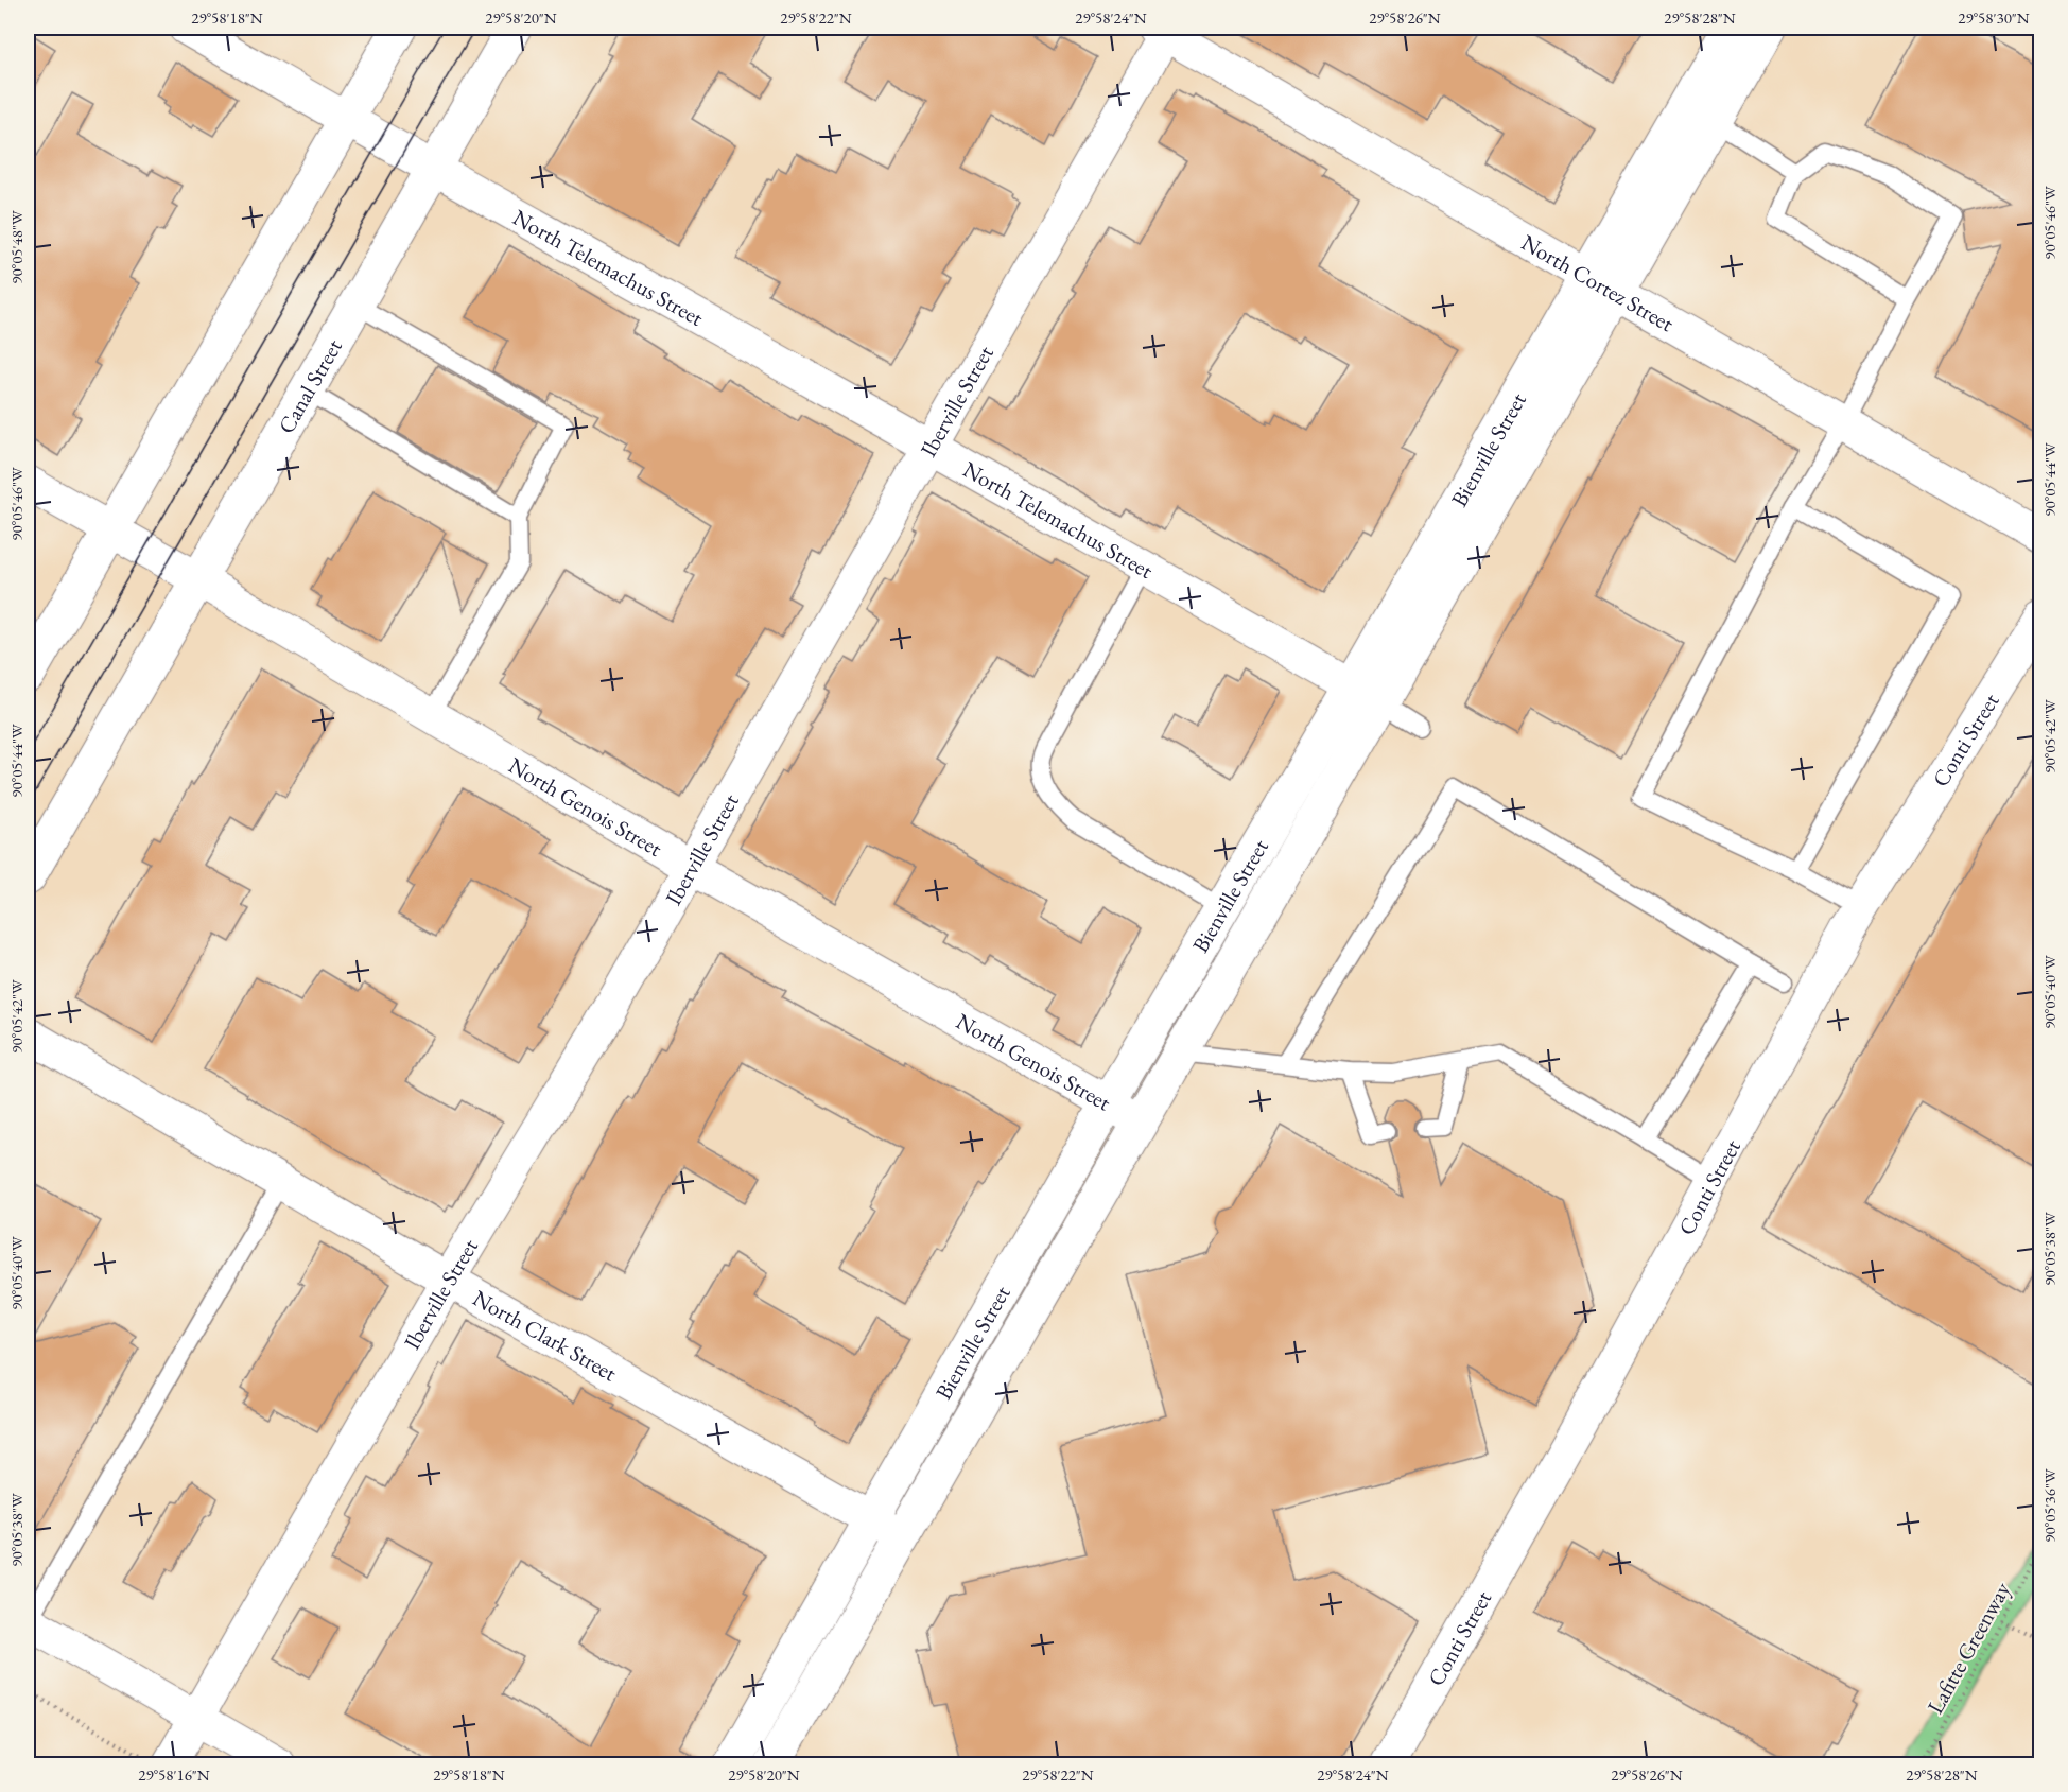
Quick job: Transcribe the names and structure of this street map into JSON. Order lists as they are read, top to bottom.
{
  "streets": {
    "street": [
      "North Telemachus Street",
      "North Cortez Street",
      "Canal Street",
      "Iberville Street",
      "Bienville Street",
      "Conti Street",
      "North Genois Street",
      "North Clark Street"
    ],
    "path": ["Lafitte Greenway"]
  },
  "crossings": [
    ["North Telemachus Street", "Canal Street"],
    ["North Telemachus Street", "Iberville Street"],
    ["North Telemachus Street", "Bienville Street"],
    ["North Cortez Street", "Iberville Street"],
    ["North Cortez Street", "Bienville Street"],
    ["Canal Street", "North Genois Street"],
    ["Iberville Street", "North Genois Street"],
    ["Iberville Street", "North Clark Street"],
    ["Bienville Street", "North Genois Street"],
    ["Bienville Street", "North Clark Street"]
  ],
  "coordinates": [
    "29°58'18\"N",
    "29°58'20\"N",
    "29°58'22\"N",
    "29°58'24\"N",
    "29°58'26\"N",
    "29°58'28\"N",
    "29°58'30\"N",
    "90°05'46\"W",
    "90°05'48\"W",
    "90°05'44\"W",
    "90°05'42\"W",
    "90°05'40\"W",
    "90°05'38\"W",
    "90°05'36\"W",
    "29°58'16\"N"
  ]
}
